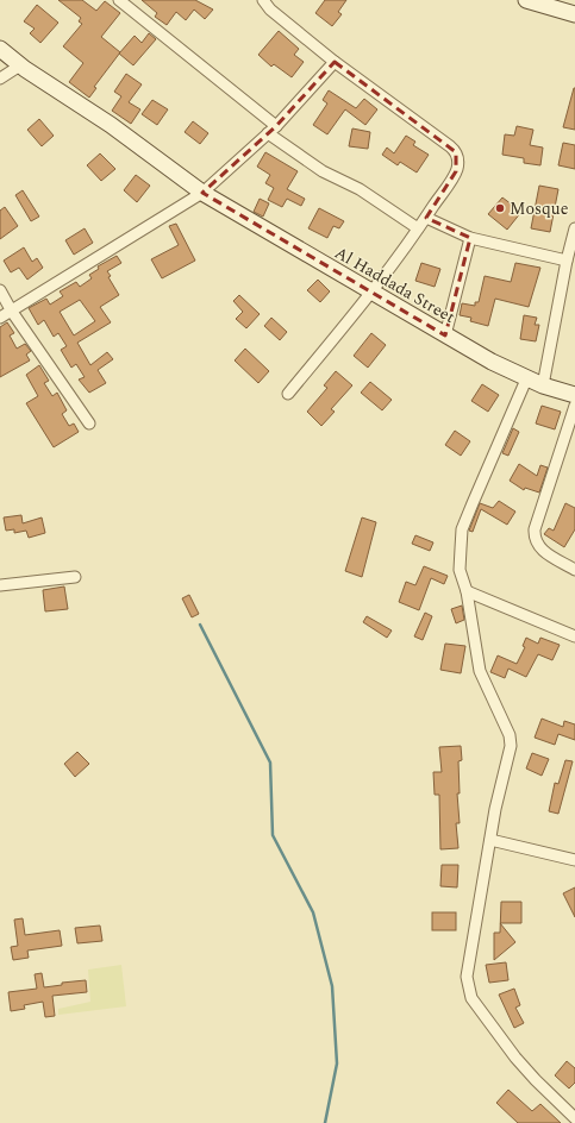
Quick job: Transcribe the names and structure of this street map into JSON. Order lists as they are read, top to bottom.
{
  "streets": {
    "street": ["Al Haddada Street"]
  },
  "places": ["Mosque"]
}
